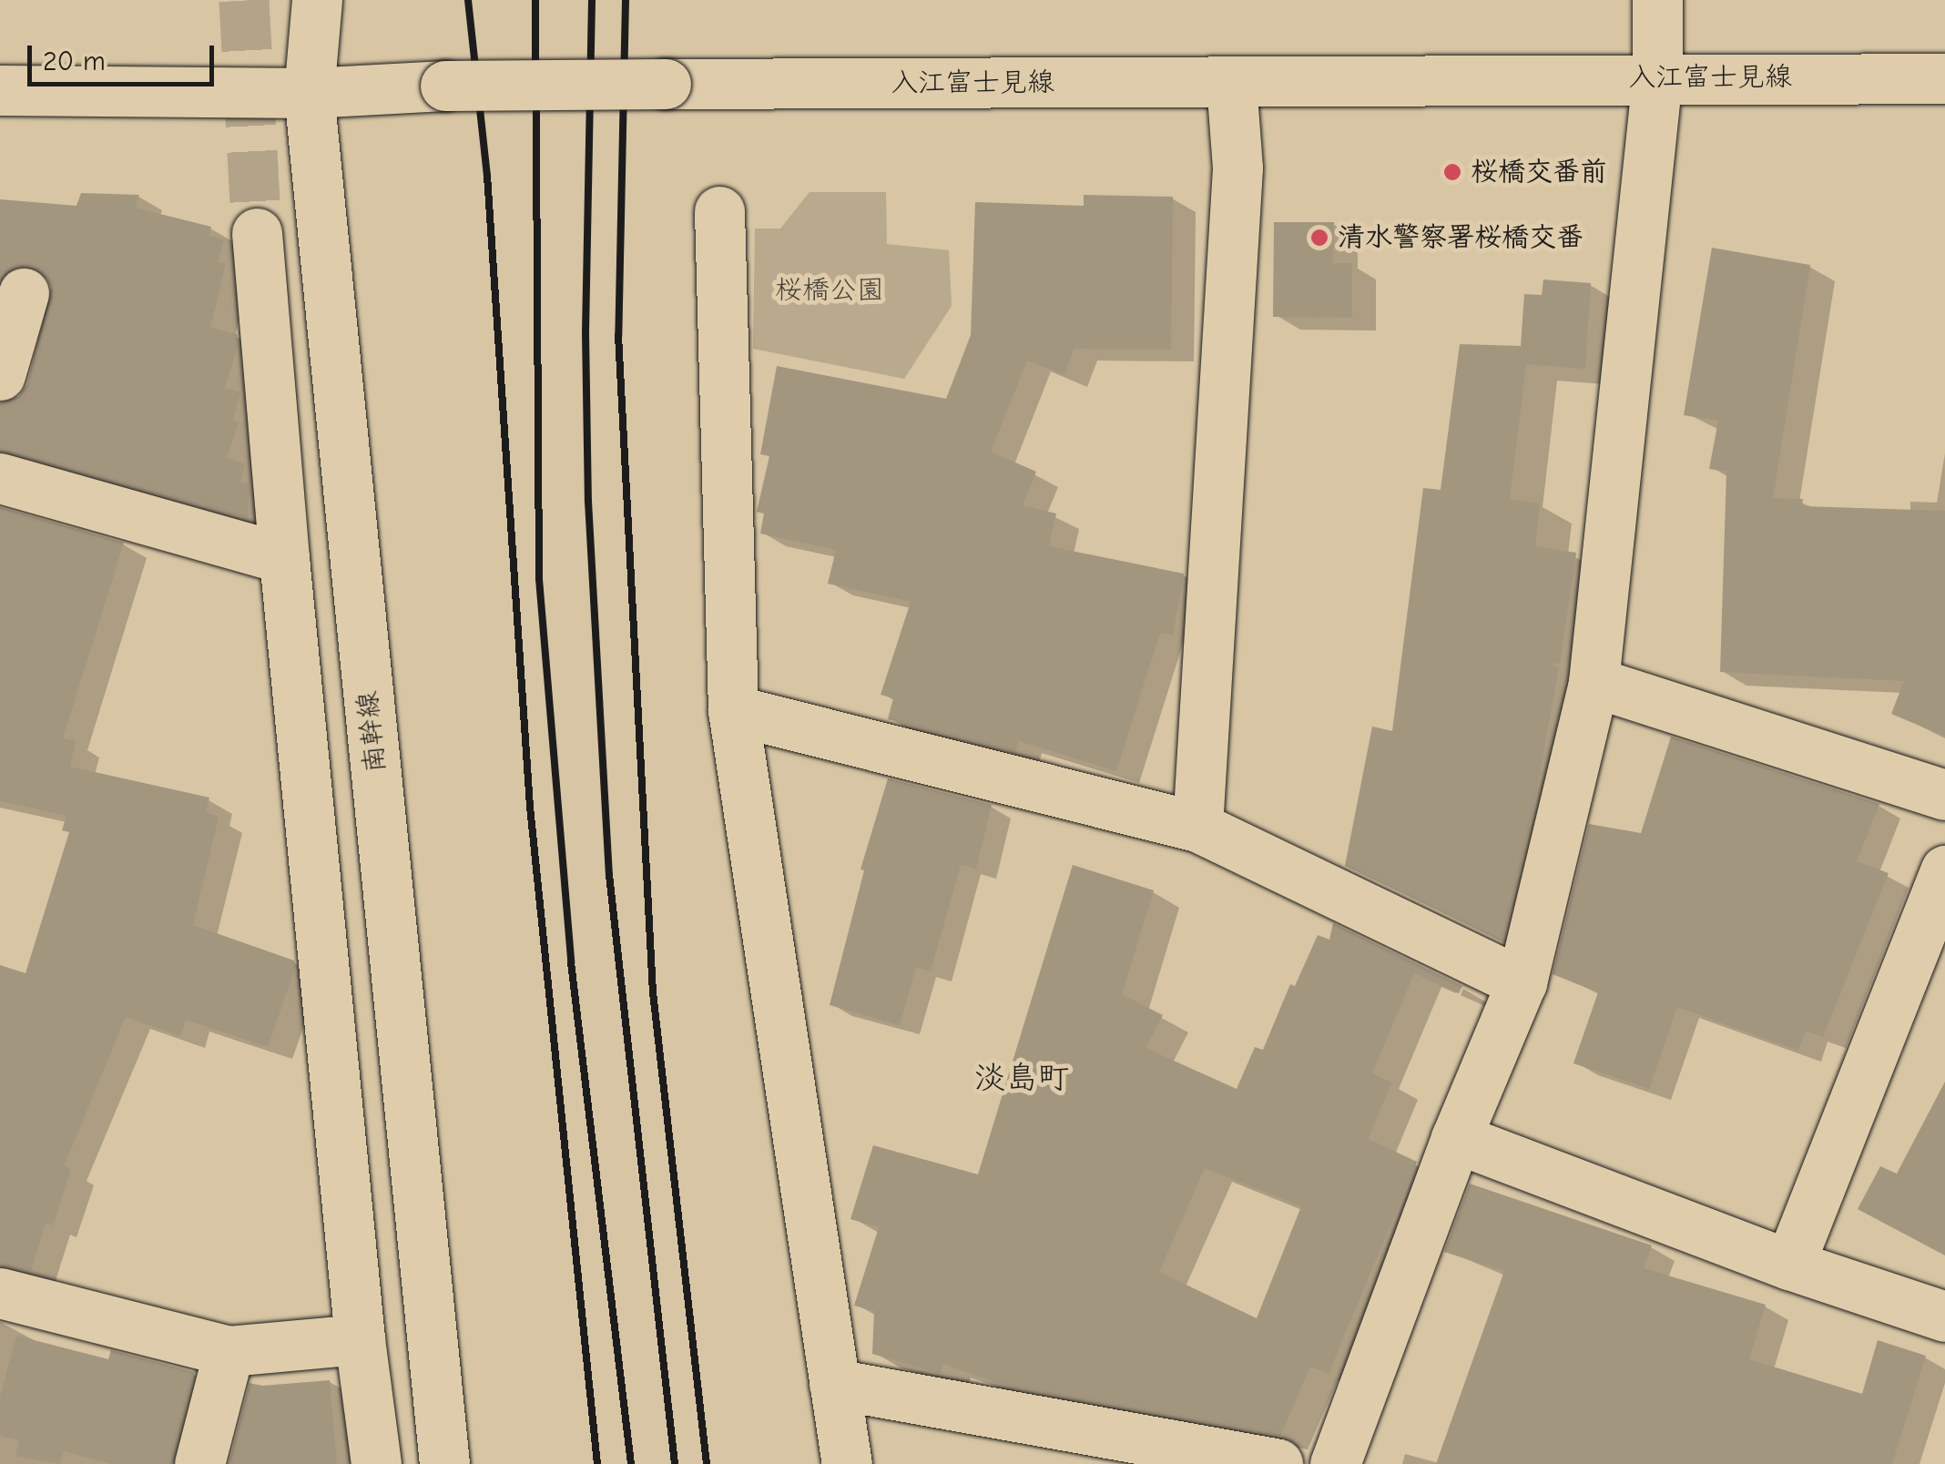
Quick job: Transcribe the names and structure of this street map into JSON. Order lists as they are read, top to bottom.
{
  "streets": {
    "street": ["入江富士見線", "南幹線"]
  },
  "crossings": [
    ["入江富士見線", "南幹線"]
  ],
  "districts": ["淡島町"],
  "parks": ["桜橋公園"],
  "places": ["桜橋交番前", "清水警察署桜橋交番"],
  "scale_bar": "20 m"
}
